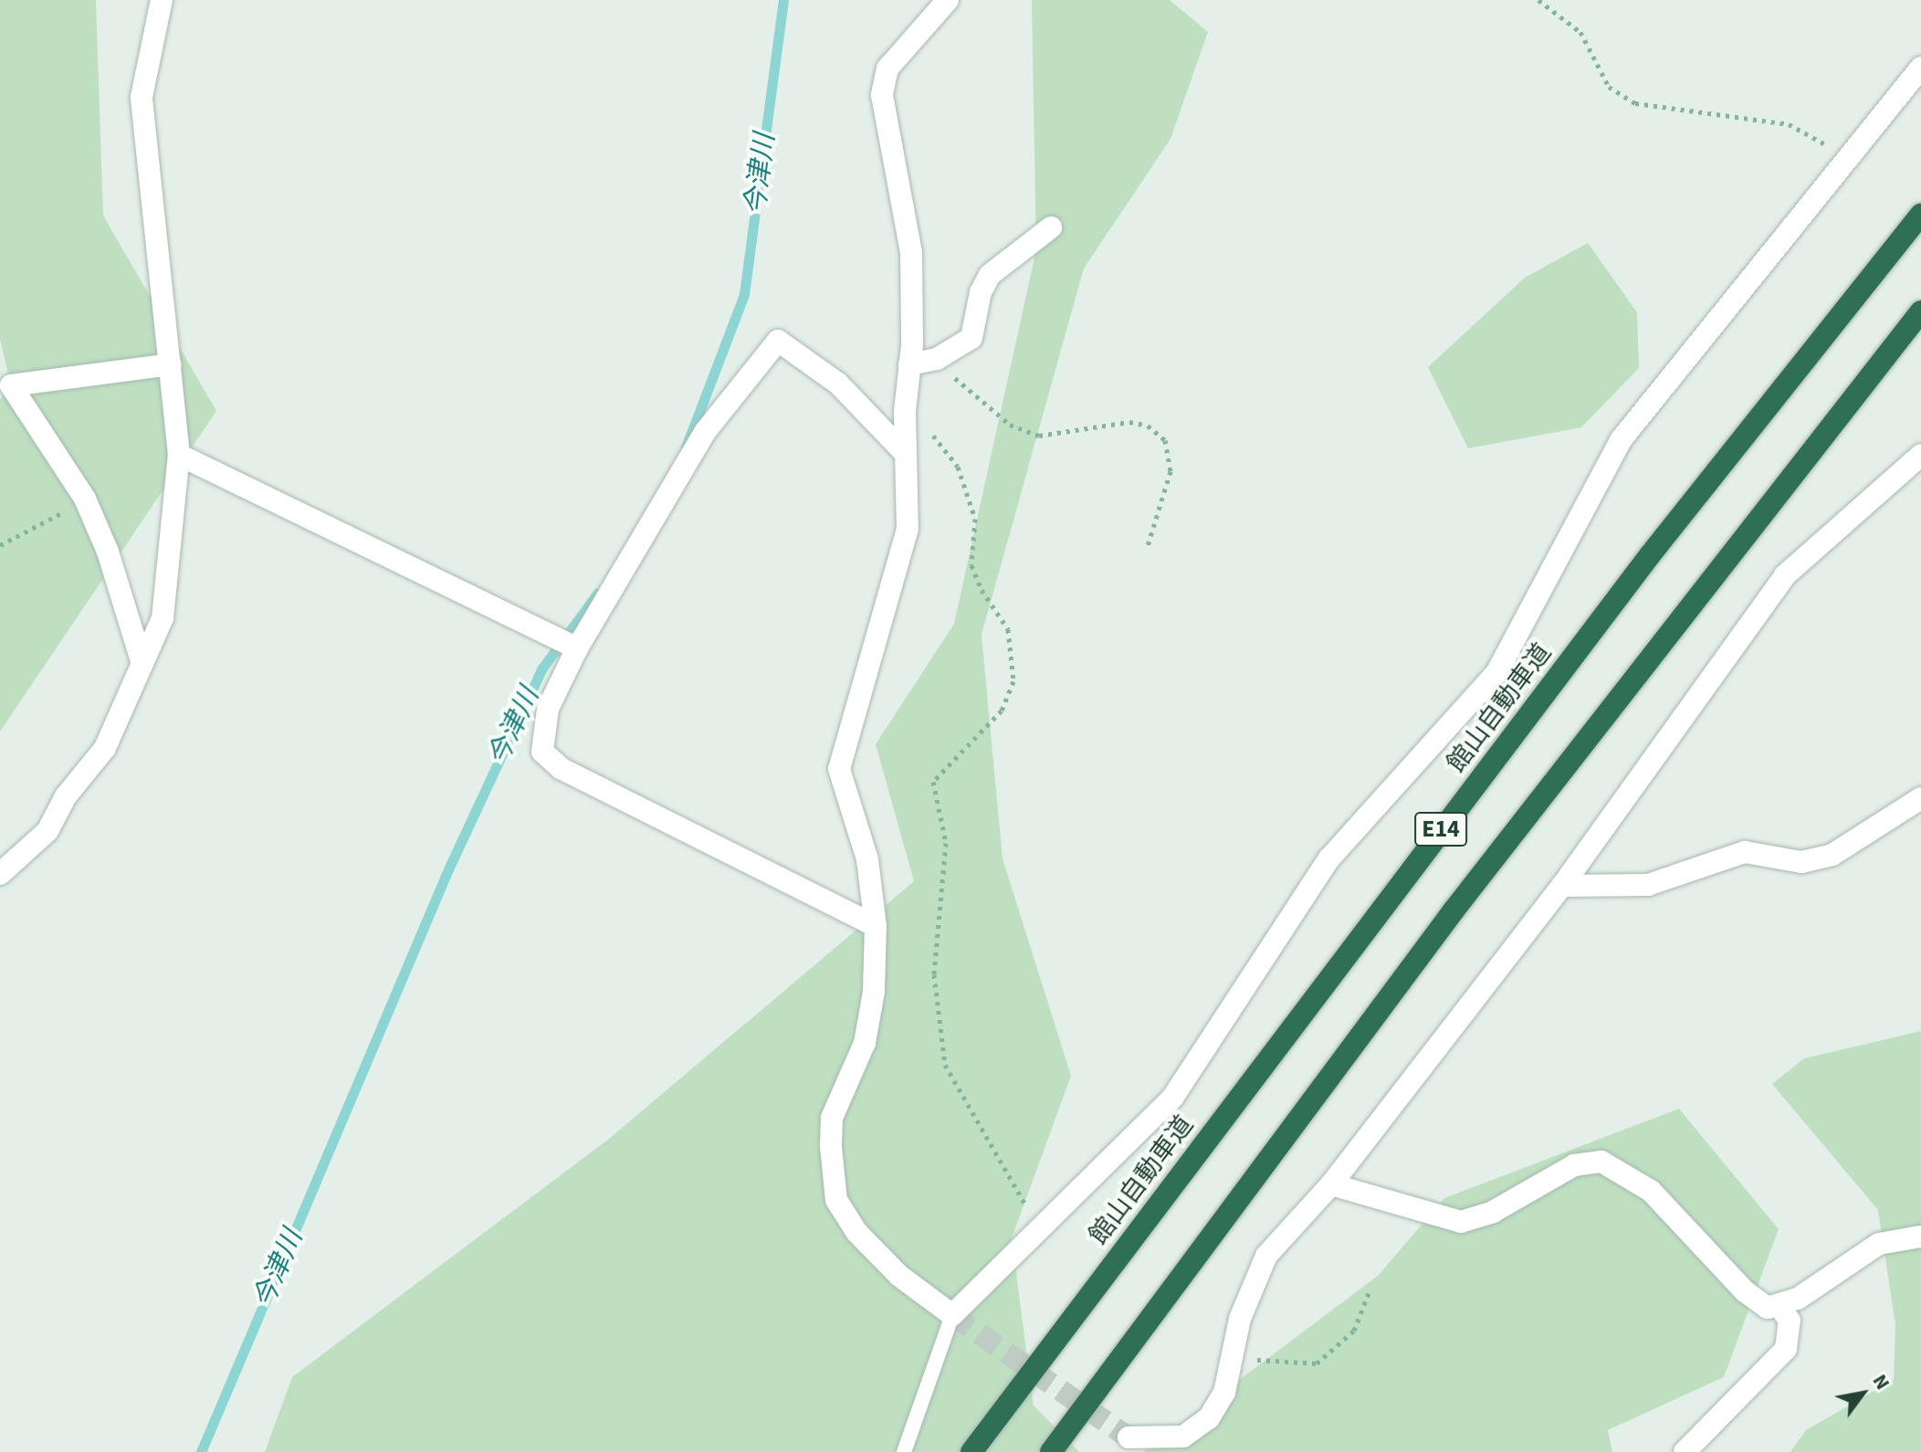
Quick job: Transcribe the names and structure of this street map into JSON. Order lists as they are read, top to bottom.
{
  "streets": {
    "highway": ["館山自動車道", "E14"]
  },
  "water": ["今津川"],
  "north": "top right"
}
